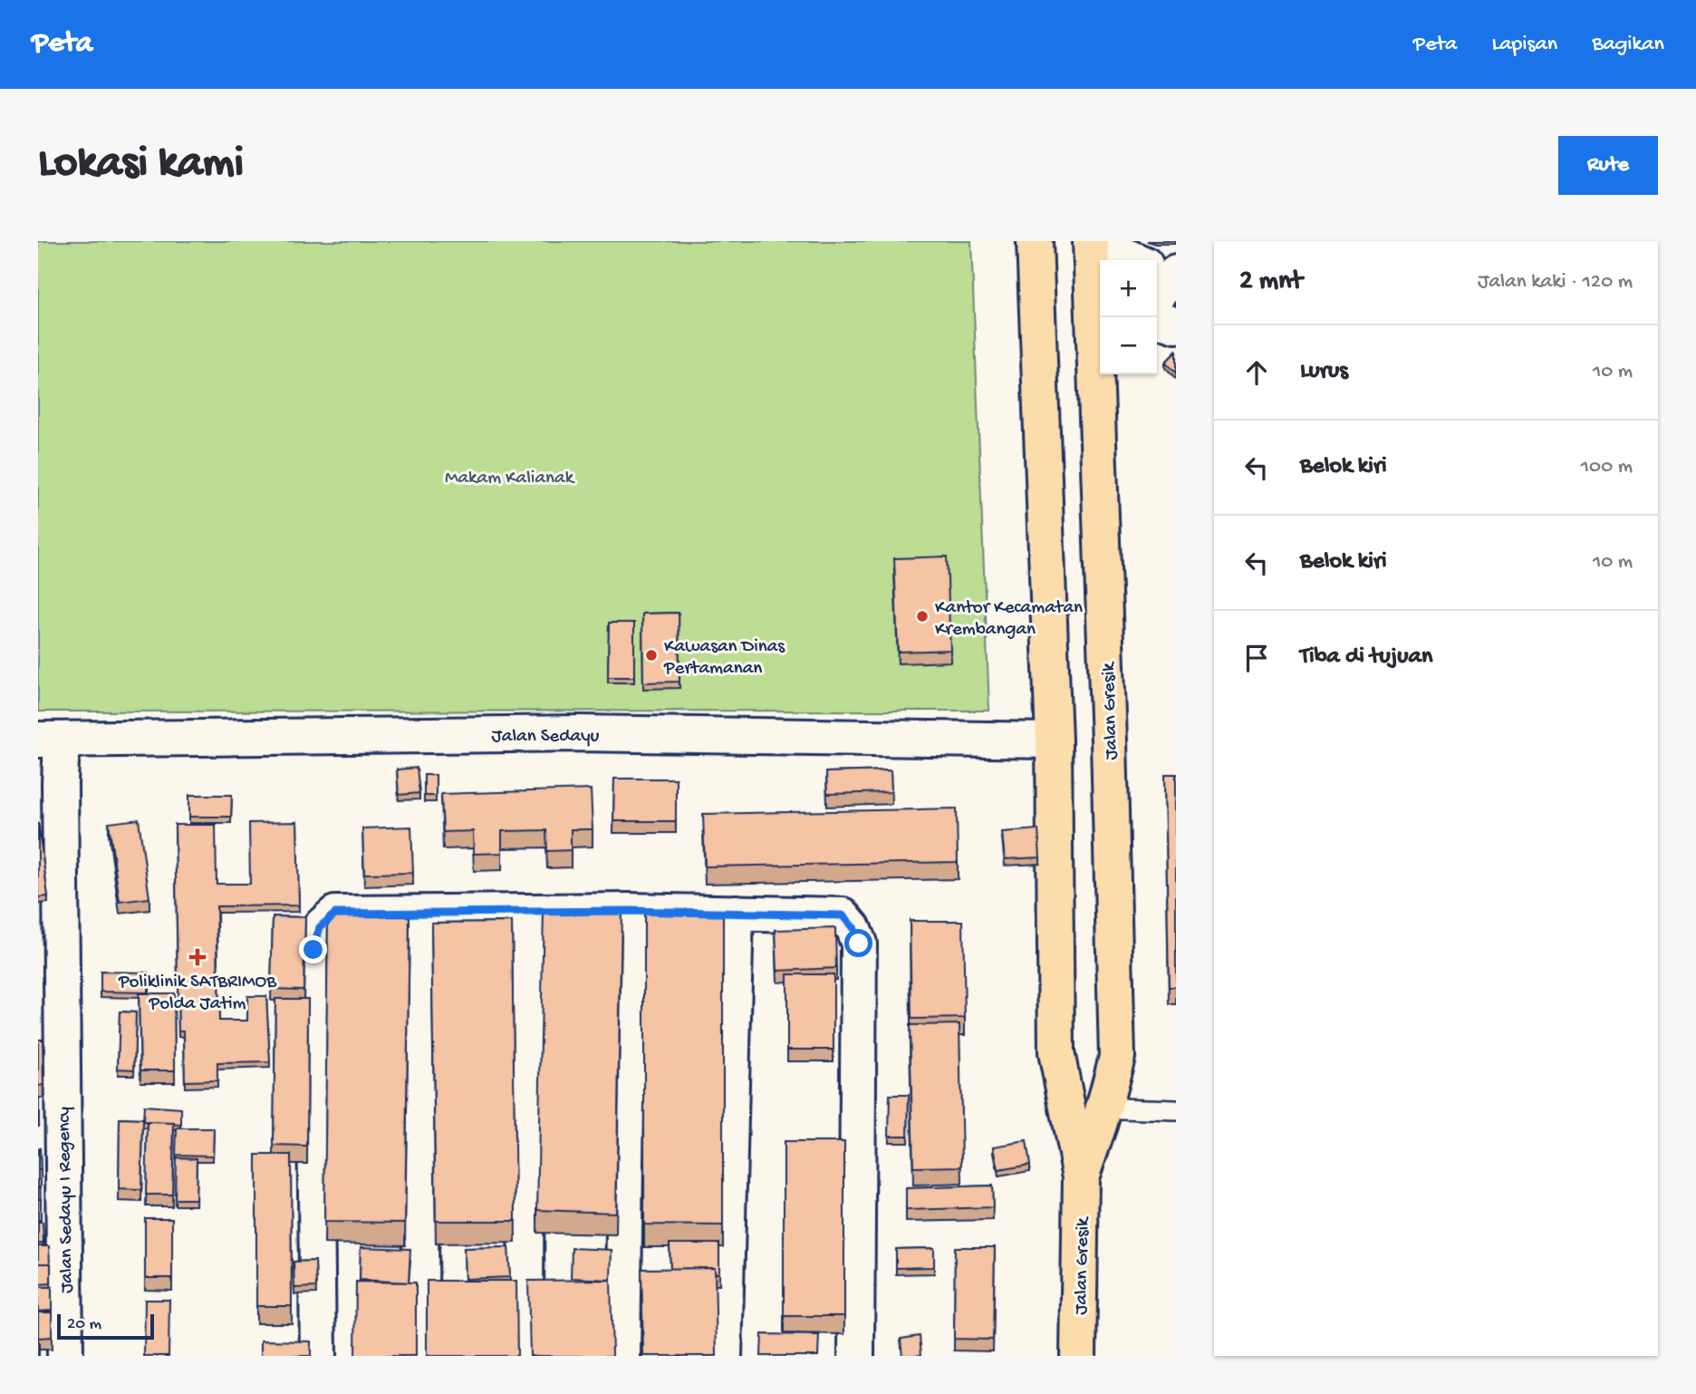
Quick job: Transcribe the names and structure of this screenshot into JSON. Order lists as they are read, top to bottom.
{
  "streets": {
    "highway": ["Jalan Gresik"],
    "street": ["Jalan Sedayu", "Jalan Sedayu I Regency"]
  },
  "crossings": [
    ["Jalan Gresik", "Jalan Sedayu"],
    ["Jalan Sedayu", "Jalan Sedayu I Regency"]
  ],
  "parks": ["Makam Kalianak"],
  "places": {
    "other": ["Kantor Kecamatan Krembangan", "Kawasan Dinas Pertamanan"],
    "health": ["Poliklinik SATBRIMOB Polda Jatim"]
  },
  "scale_bar": "20 m",
  "page": {
    "header": "Peta",
    "nav": ["Peta", "Lapisan", "Bagikan"],
    "buttons": "Rute",
    "title": "Lokasi kami",
    "heading": ["2 mnt", "Jalan kaki · 120 m"],
    "map_buttons": ["+", "−"],
    "list": [
      ["Lurus", "10 m"],
      ["Belok kiri", "100 m"],
      ["Belok kiri", "10 m"],
      "Tiba di tujuan"
    ],
    "scale": "20 m"
  }
}
